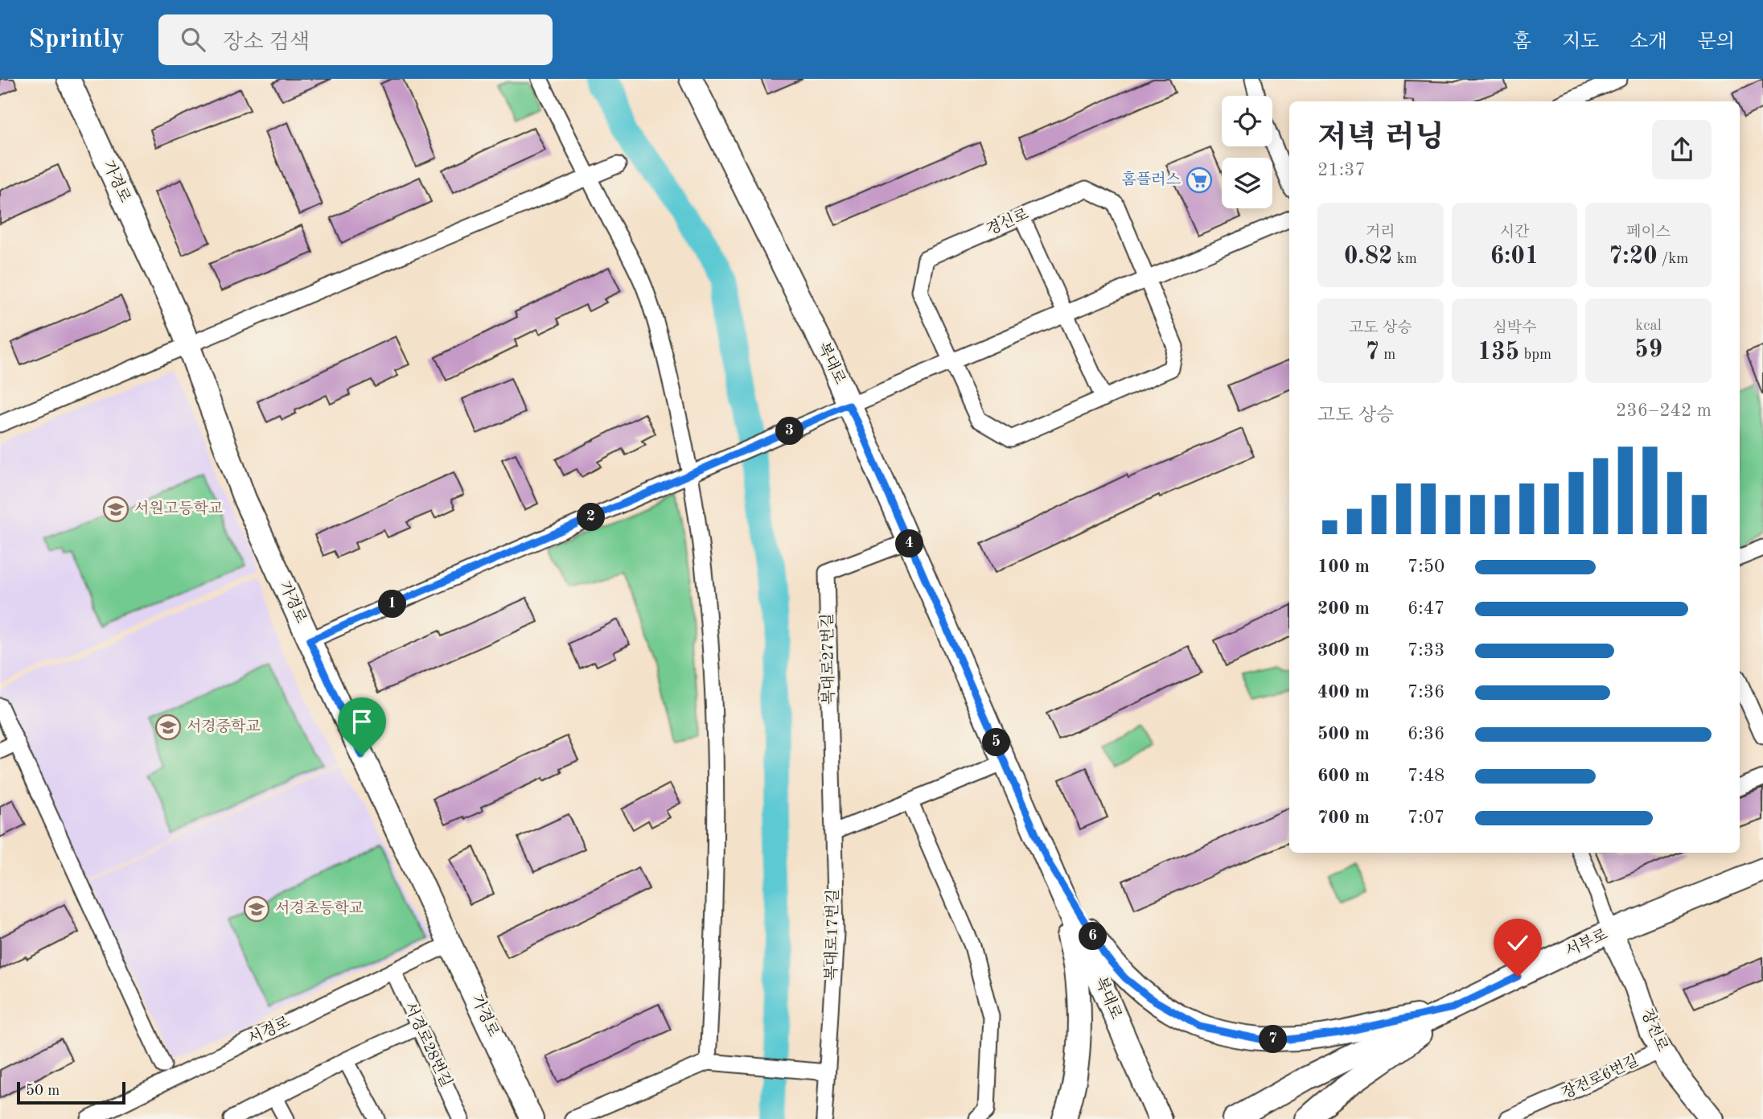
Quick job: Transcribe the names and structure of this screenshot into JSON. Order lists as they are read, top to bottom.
{
  "streets": {
    "street": [
      "가경로",
      "경신로",
      "복대로",
      "복대로27번길",
      "복대로17번길",
      "서부로",
      "장전로",
      "서경로",
      "서경로28번길",
      "장전로6번길"
    ]
  },
  "crossings": [
    ["가경로", "서경로"],
    ["복대로", "복대로27번길"],
    ["복대로27번길", "복대로17번길"],
    ["서부로", "장전로"],
    ["장전로", "장전로6번길"],
    ["서경로", "서경로28번길"]
  ],
  "places": {
    "supermarket": ["홈플러스"],
    "school or university": ["서원고등학교", "서경중학교", "서경초등학교"]
  },
  "scale_bar": "50 m",
  "page": {
    "header": "Sprintly",
    "search": "장소 검색",
    "nav": [
      "홈",
      "지도",
      "소개",
      "문의"
    ],
    "heading": ["저녁 러닝", "21:37"],
    "stats": [
      ["거리", "0.82 km"],
      ["시간", "6:01"],
      ["페이스", "7:20 /km"],
      ["고도 상승", "7 m"],
      ["심박수", "135 bpm"],
      ["kcal", "59"]
    ],
    "chart": ["고도 상승", "236–242 m"],
    "pins": [
      "3",
      "2",
      "4",
      "1",
      "5",
      "6",
      "7"
    ],
    "list": [
      {
        "name": "100 m",
        "note": "7:50"
      },
      {
        "name": "200 m",
        "note": "6:47"
      },
      {
        "name": "300 m",
        "note": "7:33"
      },
      {
        "name": "400 m",
        "note": "7:36"
      },
      {
        "name": "500 m",
        "note": "6:36"
      },
      {
        "name": "600 m",
        "note": "7:48"
      },
      {
        "name": "700 m",
        "note": "7:07"
      }
    ],
    "scale": "50 m"
  }
}
